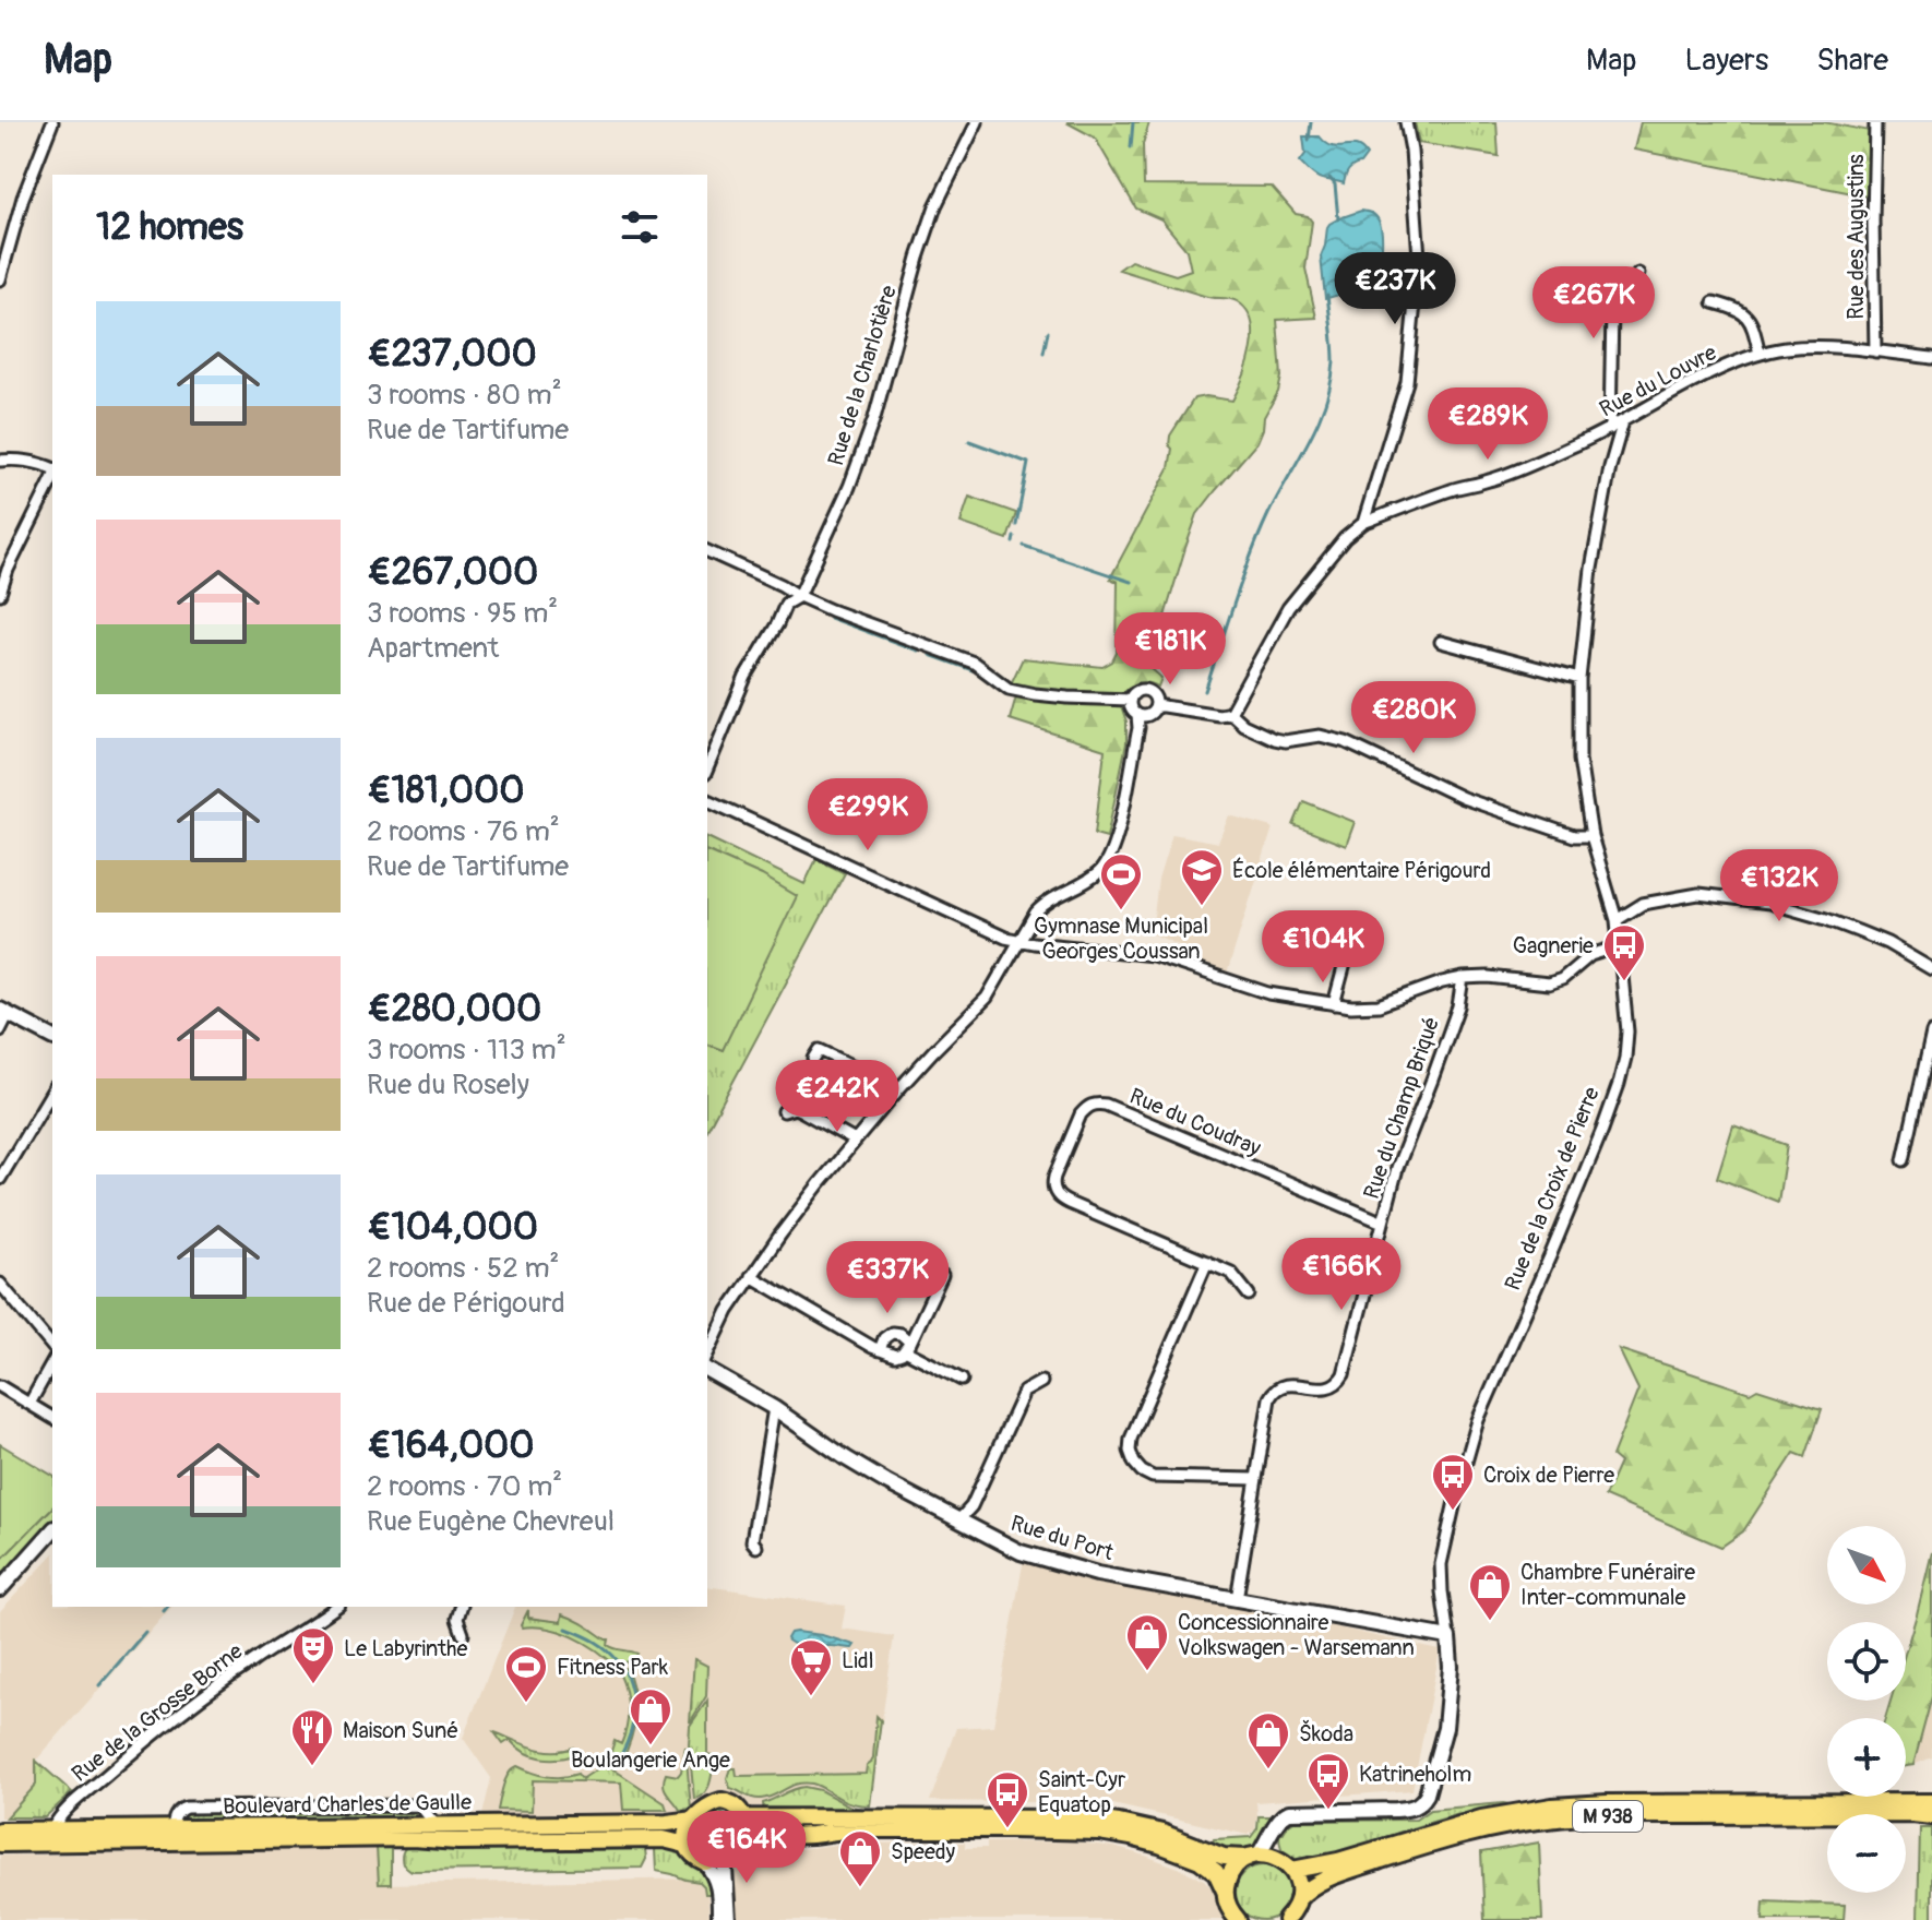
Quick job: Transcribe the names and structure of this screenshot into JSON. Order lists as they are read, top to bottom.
{
  "streets": {
    "main road": ["Boulevard Charles de Gaulle", "M 938"],
    "street": [
      "Rue des Augustins",
      "Rue de la Charlotière",
      "Rue du Louvre",
      "Rue du Champ Briqué",
      "Rue du Coudray",
      "Rue de la Croix de Pierre",
      "Rue du Port",
      "Rue de la Grosse Borne"
    ]
  },
  "crossings": [
    ["Rue des Augustins", "Rue du Louvre"],
    ["Rue du Louvre", "Rue de la Croix de Pierre"],
    ["Rue du Champ Briqué", "Rue du Coudray"],
    ["Rue du Champ Briqué", "Rue du Port"],
    ["Rue de la Croix de Pierre", "Rue du Port"],
    ["Rue de la Grosse Borne", "Boulevard Charles de Gaulle"]
  ],
  "places": {
    "school or university": ["École élémentaire Périgourd"],
    "sports": ["Gymnase Municipal Georges Coussan", "Fitness Park"],
    "bus stop": [
      "Gagnerie",
      "Croix de Pierre",
      "Katrineholm",
      "Saint-Cyr Equatop"
    ],
    "shop": [
      "Chambre Funéraire Inter-communale",
      "Concessionnaire Volkswagen - Warsemann",
      "Boulangerie Ange",
      "Škoda",
      "Speedy"
    ],
    "theatre": ["Le Labyrinthe"],
    "supermarket": ["Lidl"],
    "restaurant": ["Maison Suné"]
  },
  "north": "bottom right",
  "page": {
    "header": "Map",
    "nav": ["Map", "Layers", "Share"],
    "heading": "12 homes",
    "price": [
      "€237K",
      "€267K",
      "€289K",
      "€181K",
      "€280K",
      "€299K",
      "€132K",
      "€104K",
      "€242K",
      "€166K",
      "€337K",
      "€164K"
    ],
    "list": [
      {
        "name": "€237,000",
        "note": "3 rooms · 80 m² · Rue de Tartifume"
      },
      {
        "name": "€267,000",
        "note": "3 rooms · 95 m² · Apartment"
      },
      {
        "name": "€181,000",
        "note": "2 rooms · 76 m² · Rue de Tartifume"
      },
      {
        "name": "€280,000",
        "note": "3 rooms · 113 m² · Rue du Rosely"
      },
      {
        "name": "€104,000",
        "note": "2 rooms · 52 m² · Rue de Périgourd"
      },
      {
        "name": "€164,000",
        "note": "2 rooms · 70 m² · Rue Eugène Chevreul"
      }
    ],
    "map_buttons": ["+", "−"]
  }
}
